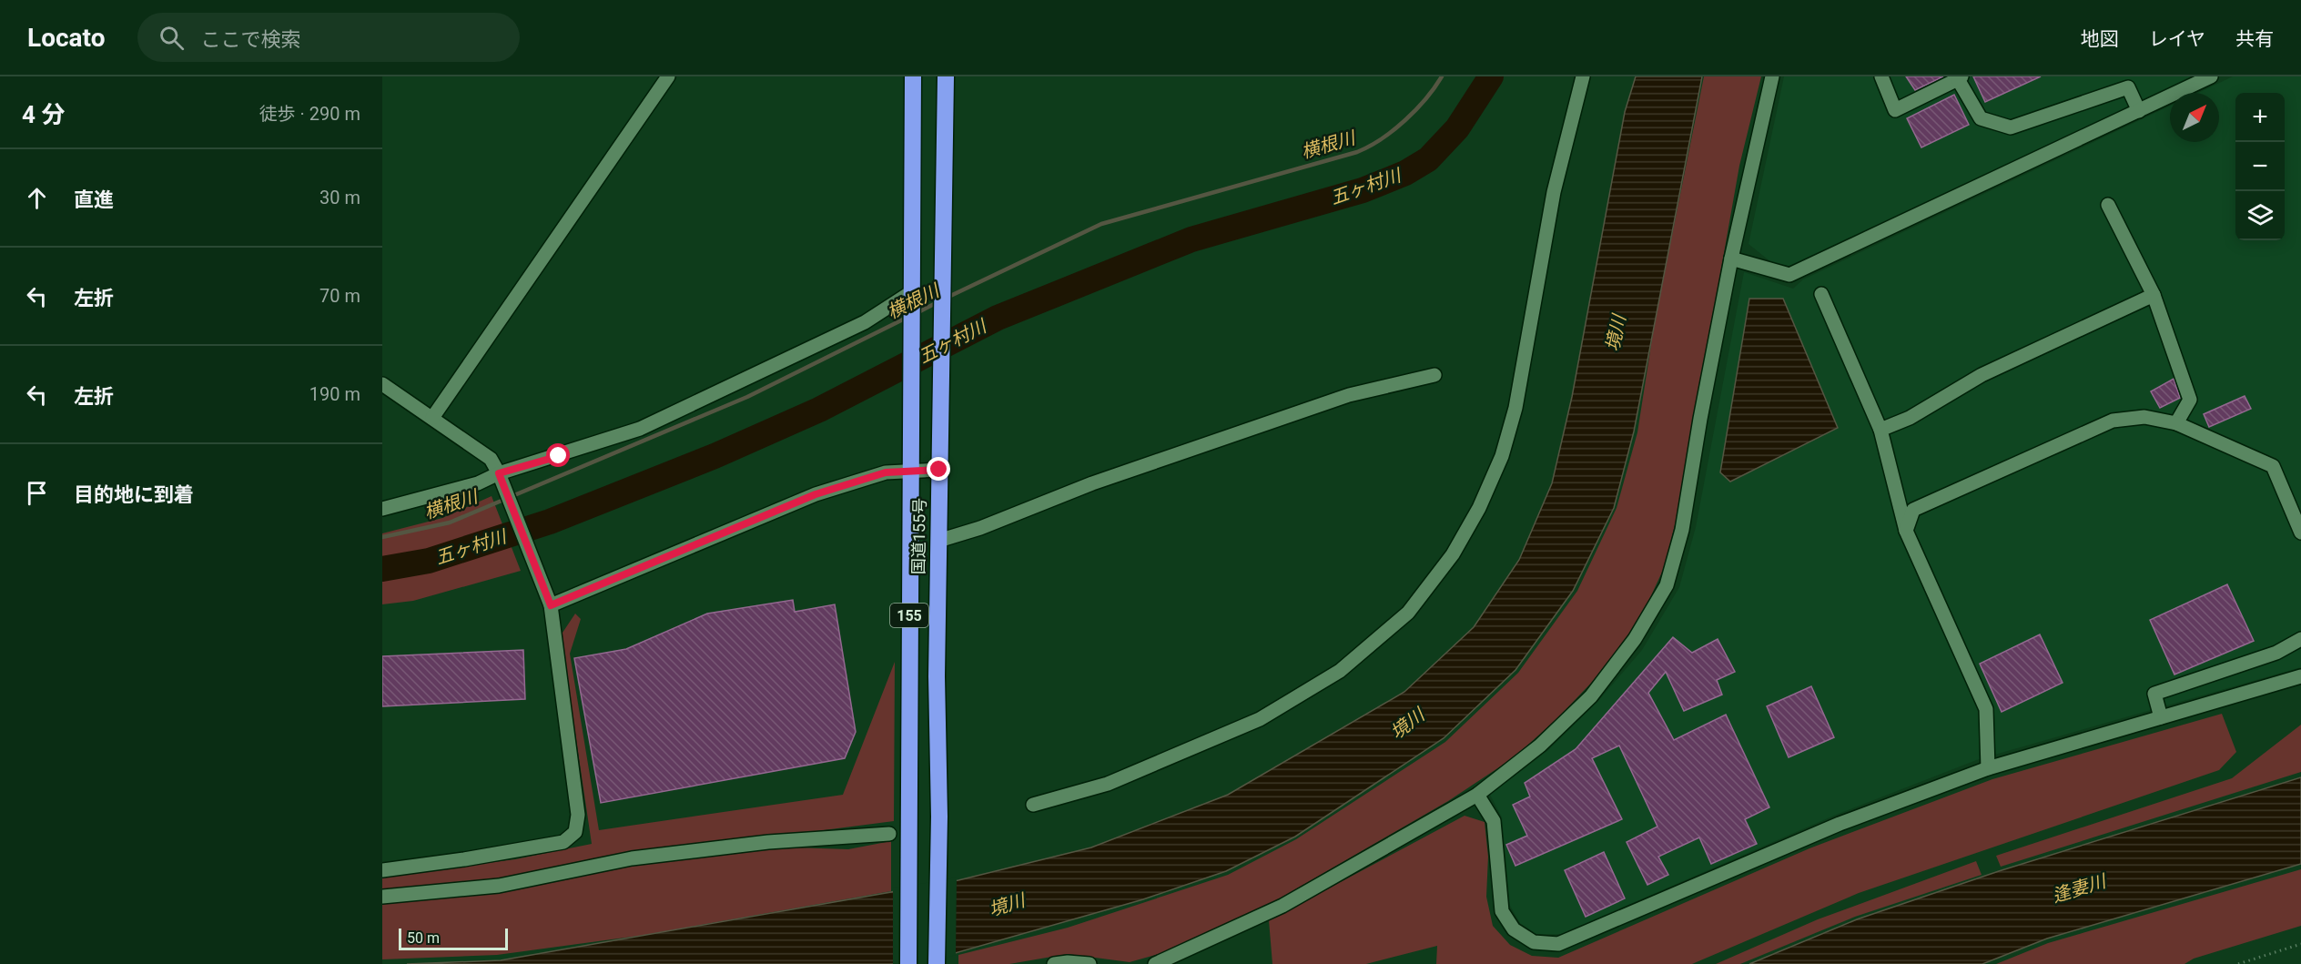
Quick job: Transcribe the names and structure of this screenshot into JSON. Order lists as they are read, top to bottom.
{
  "streets": {
    "highway": ["国道155号", "155"]
  },
  "water": [
    "横根川",
    "五ヶ村川",
    "境川",
    "逢妻川"
  ],
  "scale_bar": "50 m",
  "north": "top right",
  "page": {
    "header": "Locato",
    "search": "ここで検索",
    "nav": ["地図", "レイヤ", "共有"],
    "heading": ["4 分", "徒歩 · 290 m"],
    "map_buttons": ["+", "−"],
    "list": [
      ["直進", "30 m"],
      ["左折", "70 m"],
      ["左折", "190 m"],
      "目的地に到着"
    ],
    "scale": "50 m"
  }
}
